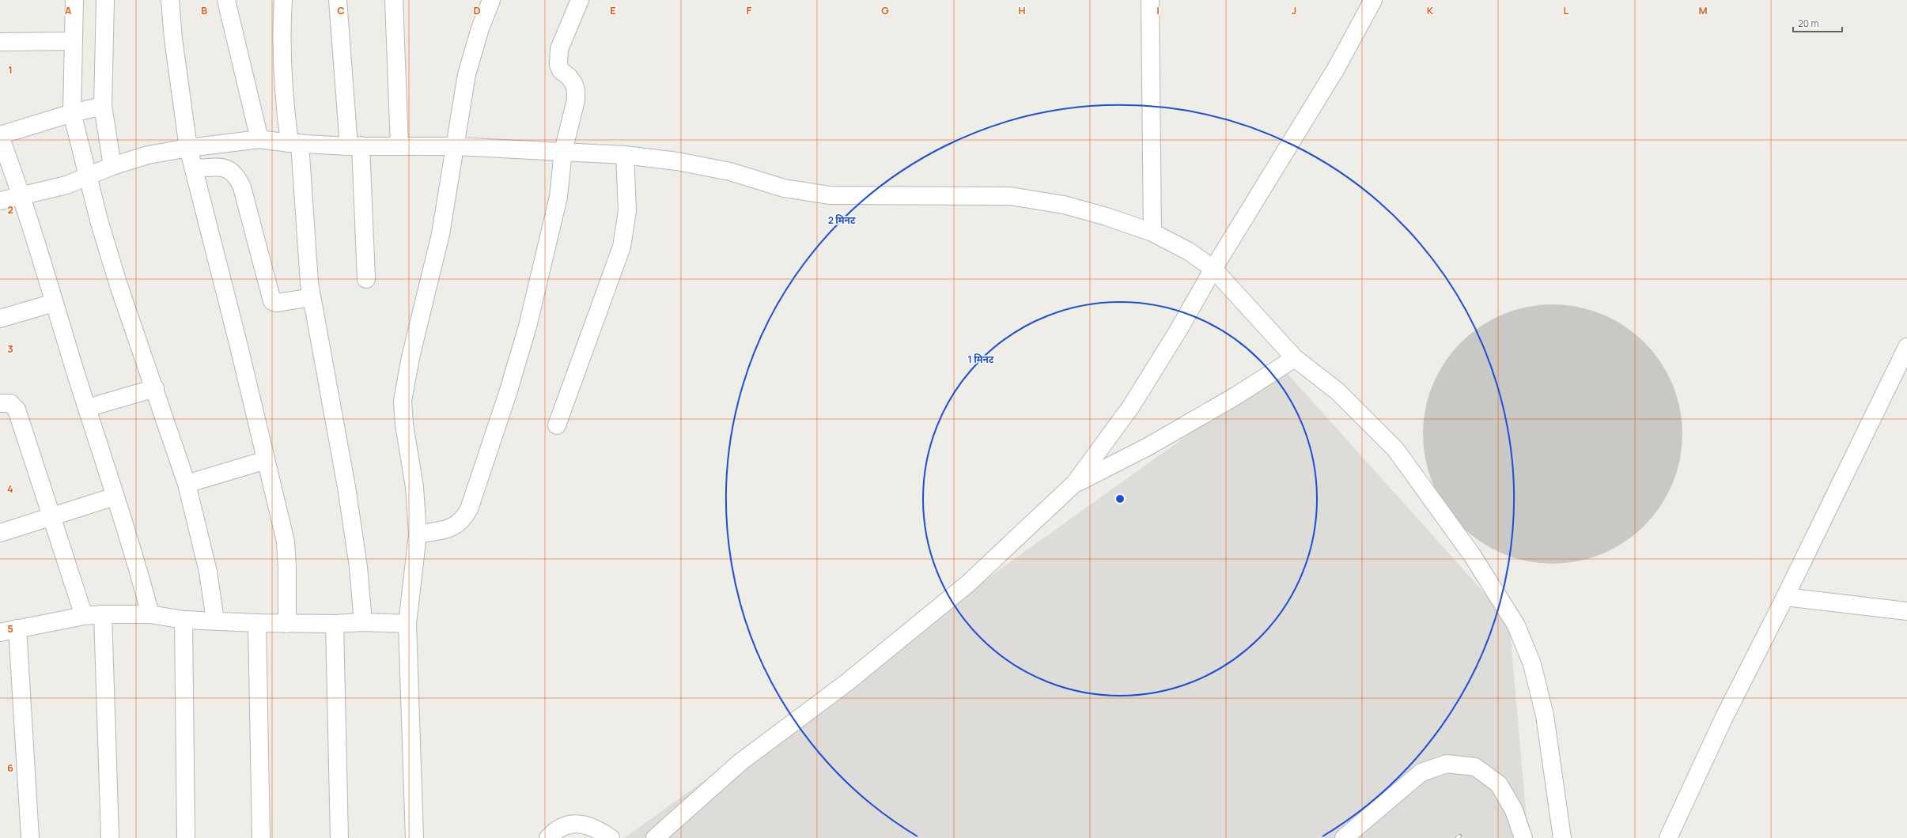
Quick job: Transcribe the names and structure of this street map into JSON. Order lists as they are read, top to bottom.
{
  "scale_bar": "20 m",
  "grid": {
    "columns": [
      "A",
      "B",
      "C",
      "D",
      "E",
      "F",
      "G",
      "H",
      "I",
      "J",
      "K",
      "L",
      "M"
    ],
    "rows": [
      "1",
      "2",
      "3",
      "4",
      "5",
      "6"
    ]
  },
  "rings": ["2 मिनट", "1 मिनट"]
}
